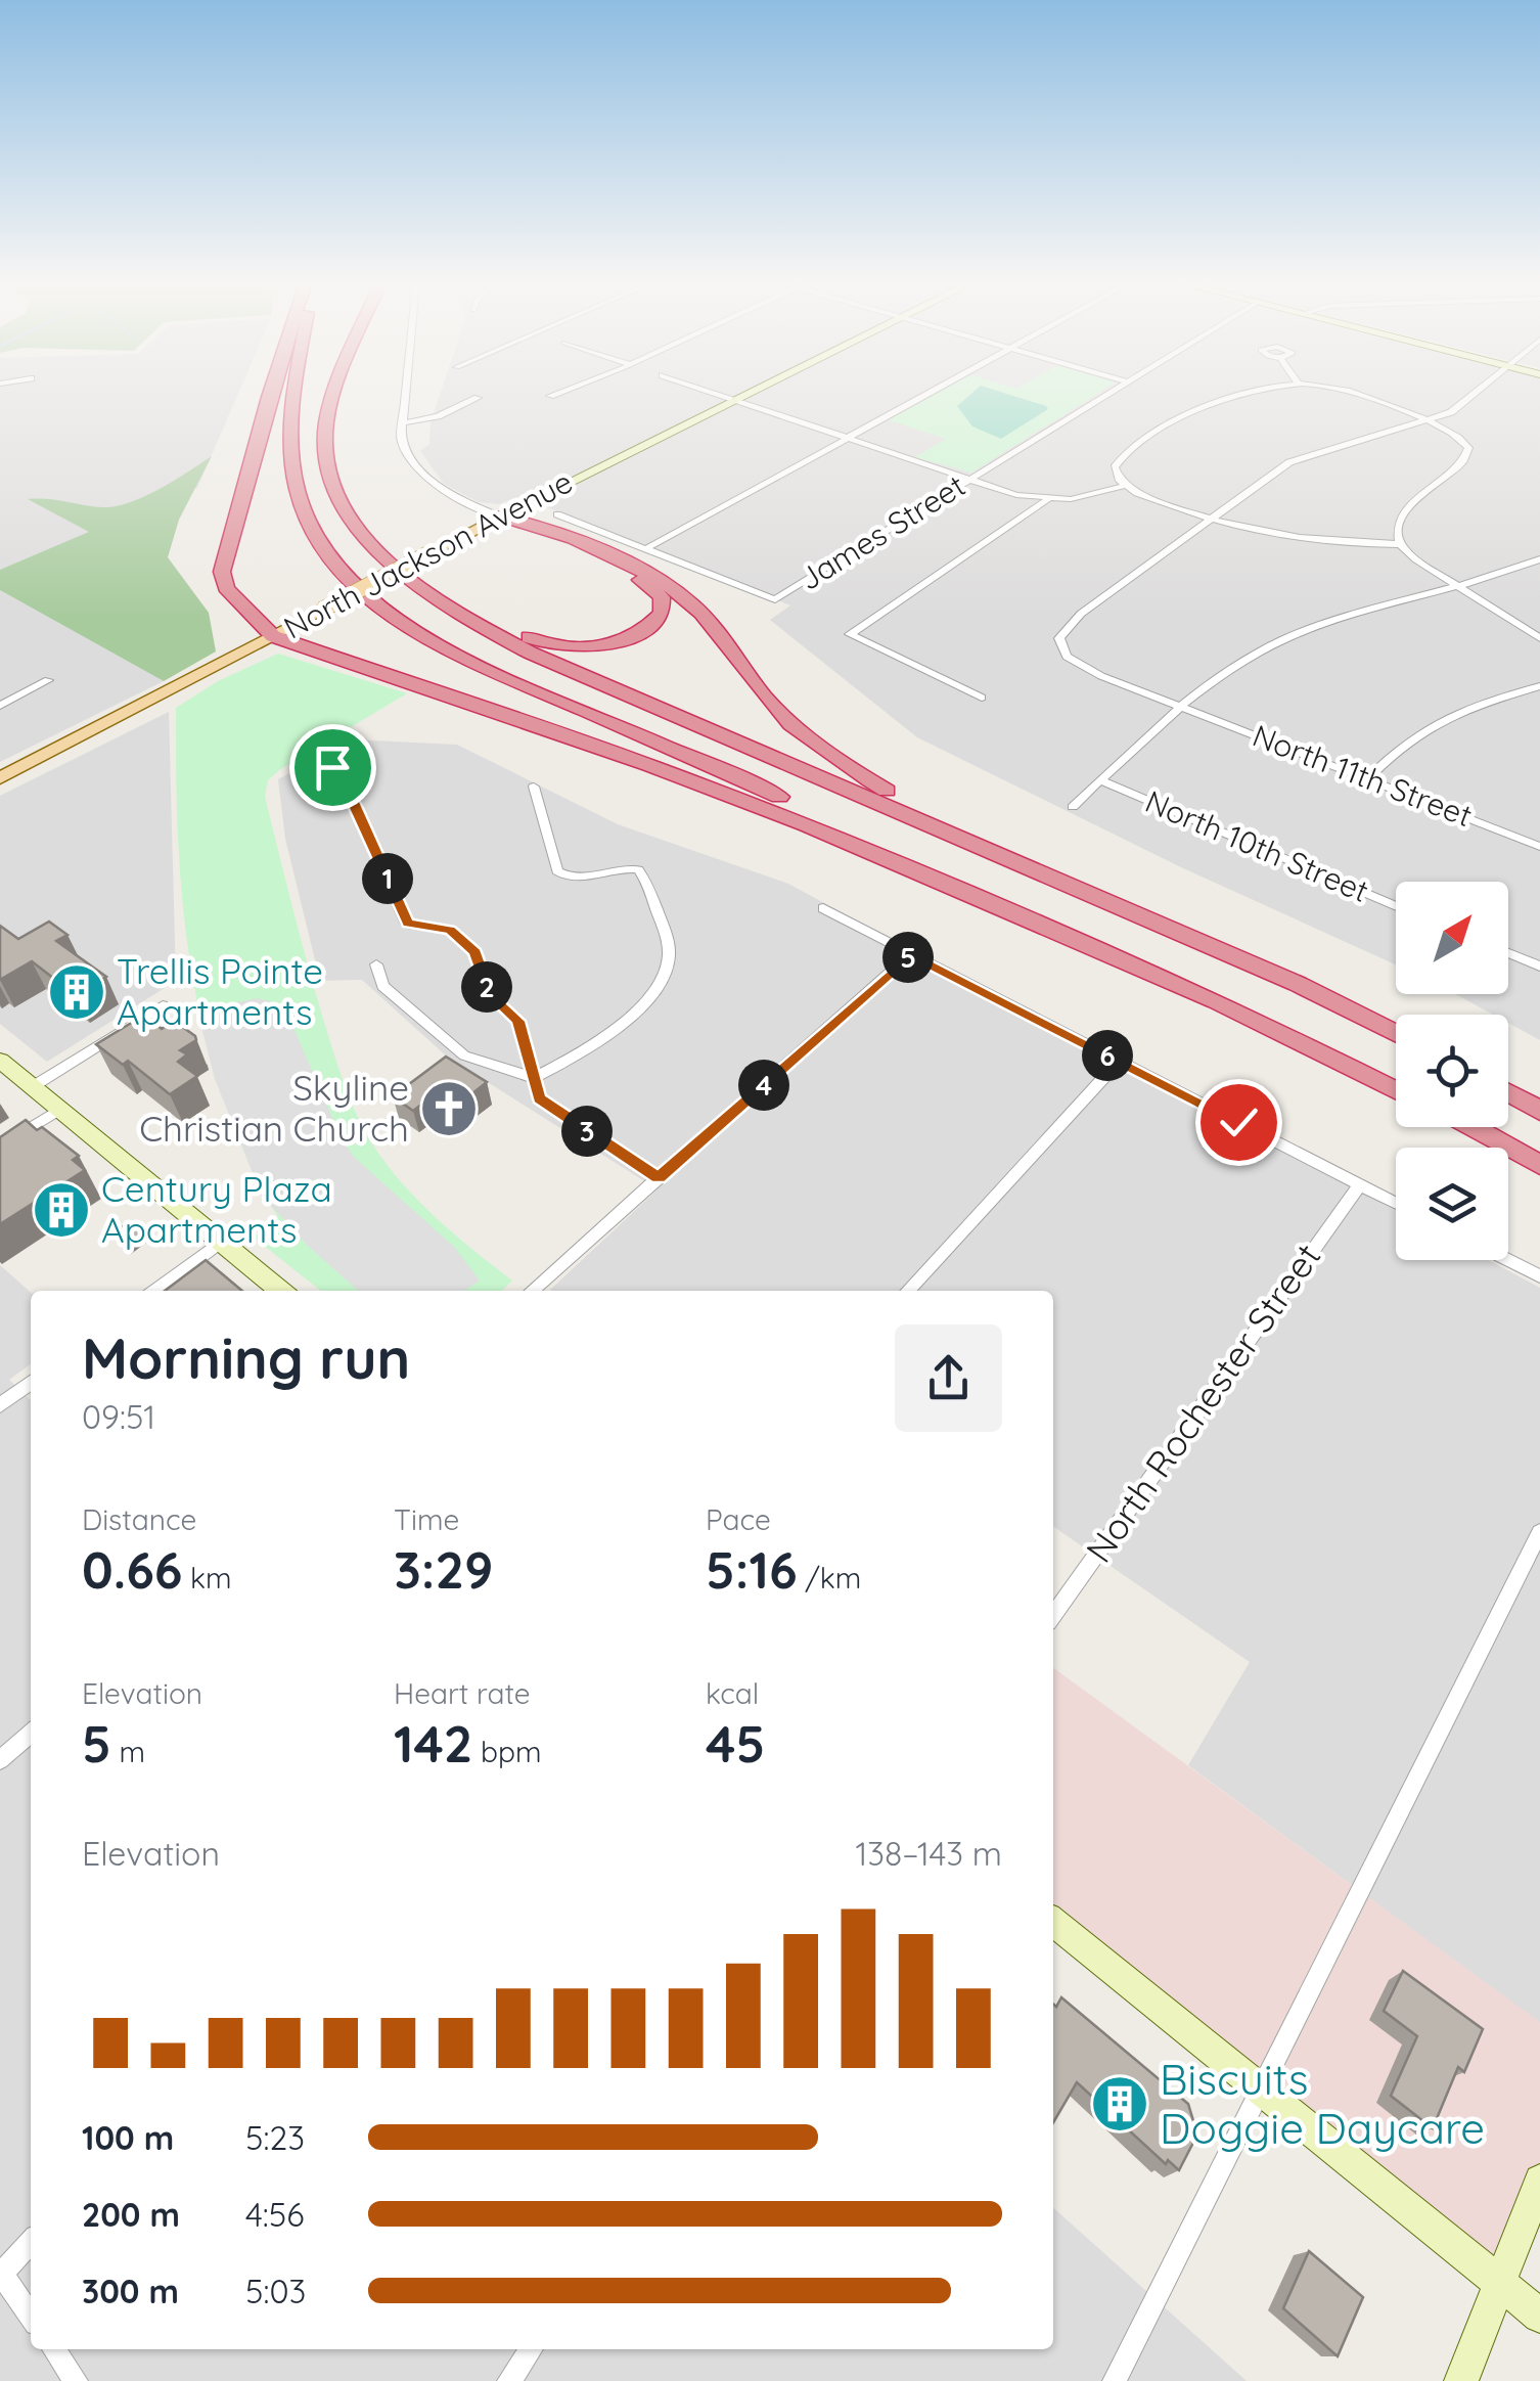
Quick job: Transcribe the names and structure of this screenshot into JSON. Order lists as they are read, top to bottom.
{
  "streets": {
    "main road": ["North Jackson Avenue"],
    "street": [
      "James Street",
      "North 11th Street",
      "North 10th Street",
      "North Rochester Street"
    ]
  },
  "places": {
    "building": ["Trellis Pointe Apartments", "Century Plaza Apartments", "Biscuits Doggie Daycare"],
    "church": ["Skyline Christian Church"]
  },
  "north": "top right",
  "page": {
    "pins": [
      "1",
      "5",
      "2",
      "6",
      "4",
      "3"
    ],
    "heading": ["Morning run", "09:51"],
    "stats": [
      ["Distance", "0.66 km"],
      ["Time", "3:29"],
      ["Pace", "5:16 /km"],
      ["Elevation", "5 m"],
      ["Heart rate", "142 bpm"],
      ["kcal", "45"]
    ],
    "chart": ["Elevation", "138–143 m"],
    "list": [
      {
        "name": "100 m",
        "note": "5:23"
      },
      {
        "name": "200 m",
        "note": "4:56"
      },
      {
        "name": "300 m",
        "note": "5:03"
      }
    ]
  }
}
